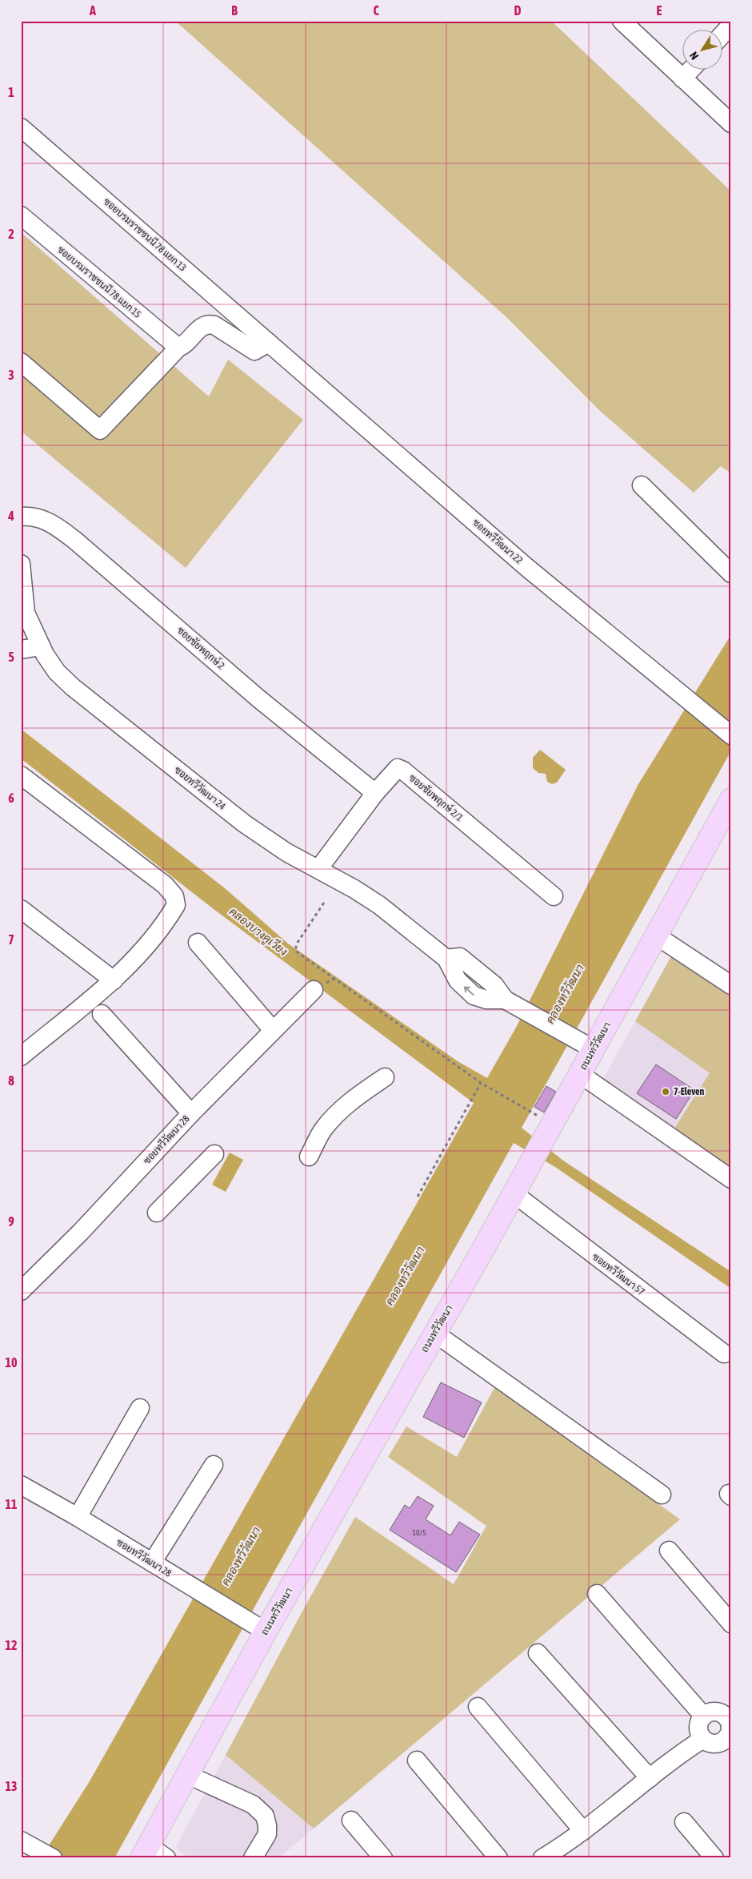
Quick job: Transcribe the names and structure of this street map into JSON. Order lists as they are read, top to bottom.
{
  "streets": {
    "main road": ["ถนนทวีวัฒนา"],
    "street": [
      "ซอยบรมราชชนนี 78 แยก 13",
      "ซอยบรมราชชนนี 78 แยก 15",
      "ซอยทวีวัฒนา 22",
      "ซอยชัยพฤกษ์ 2",
      "ซอยทวีวัฒนา 24",
      "ซอยชัยพฤกษ์ 2/1",
      "ซอยทวีวัฒนา 28",
      "ซอยทวีวัฒนา 57"
    ]
  },
  "crossings": [
    ["ซอยบรมราชชนนี 78 แยก 13", "ซอยทวีวัฒนา 22"],
    ["ซอยชัยพฤกษ์ 2", "ซอยชัยพฤกษ์ 2/1"],
    ["ซอยทวีวัฒนา 24", "ซอยชัยพฤกษ์ 2/1"],
    ["ซอยทวีวัฒนา 24", "ถนนทวีวัฒนา"],
    ["ถนนทวีวัฒนา", "ซอยทวีวัฒนา 28"],
    ["ถนนทวีวัฒนา", "ซอยทวีวัฒนา 57"]
  ],
  "water": ["คลองบางคูเวียง", "คลองทวีวัฒนา"],
  "places": ["7-Eleven"],
  "house_numbers": ["10/5"],
  "north": "bottom left",
  "grid": {
    "columns": [
      "A",
      "B",
      "C",
      "D",
      "E"
    ],
    "rows": [
      "1",
      "2",
      "3",
      "4",
      "5",
      "6",
      "7",
      "8",
      "9",
      "10",
      "11",
      "12",
      "13"
    ]
  }
}
